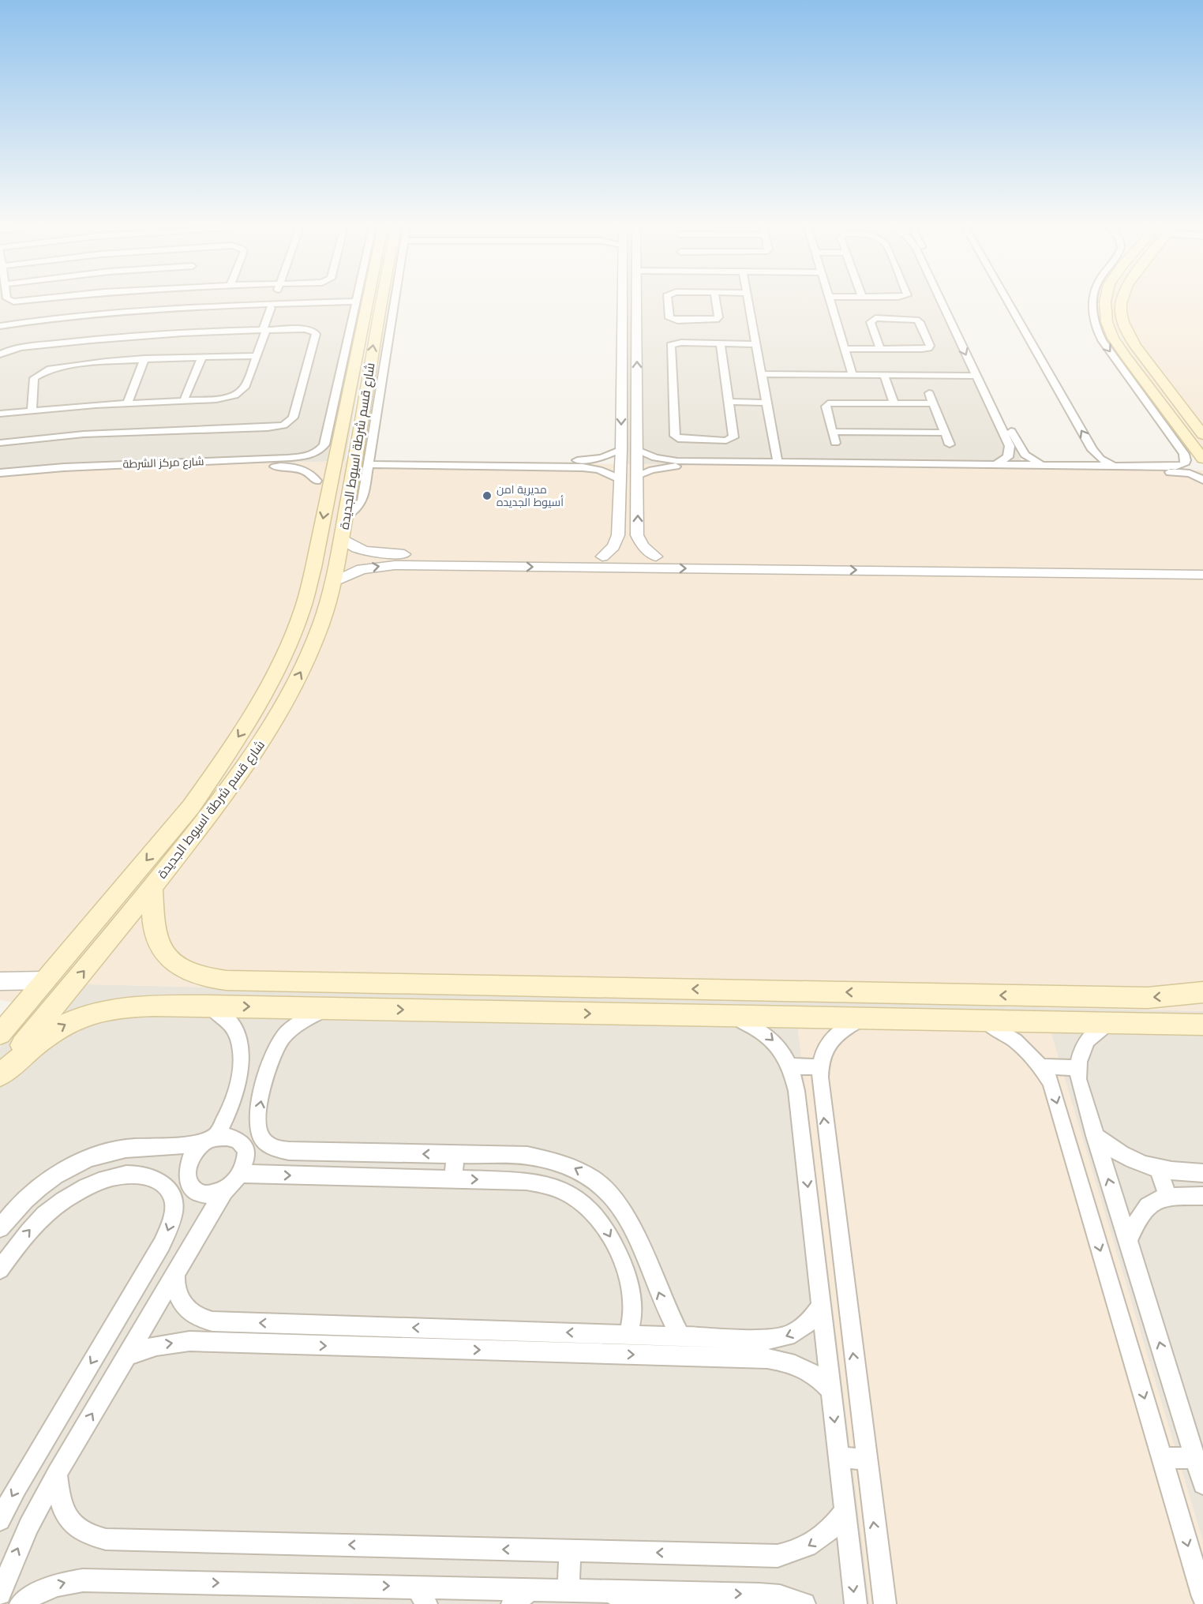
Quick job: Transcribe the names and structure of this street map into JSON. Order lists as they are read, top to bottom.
{
  "streets": {
    "main road": ["شارع قسم شرطة اسيوط الجديدة"],
    "street": ["شارع مركز الشرطة"]
  },
  "crossings": [
    ["شارع قسم شرطة اسيوط الجديدة", "شارع مركز الشرطة"]
  ],
  "places": ["مديرية امن أسيوط الجديده"]
}
